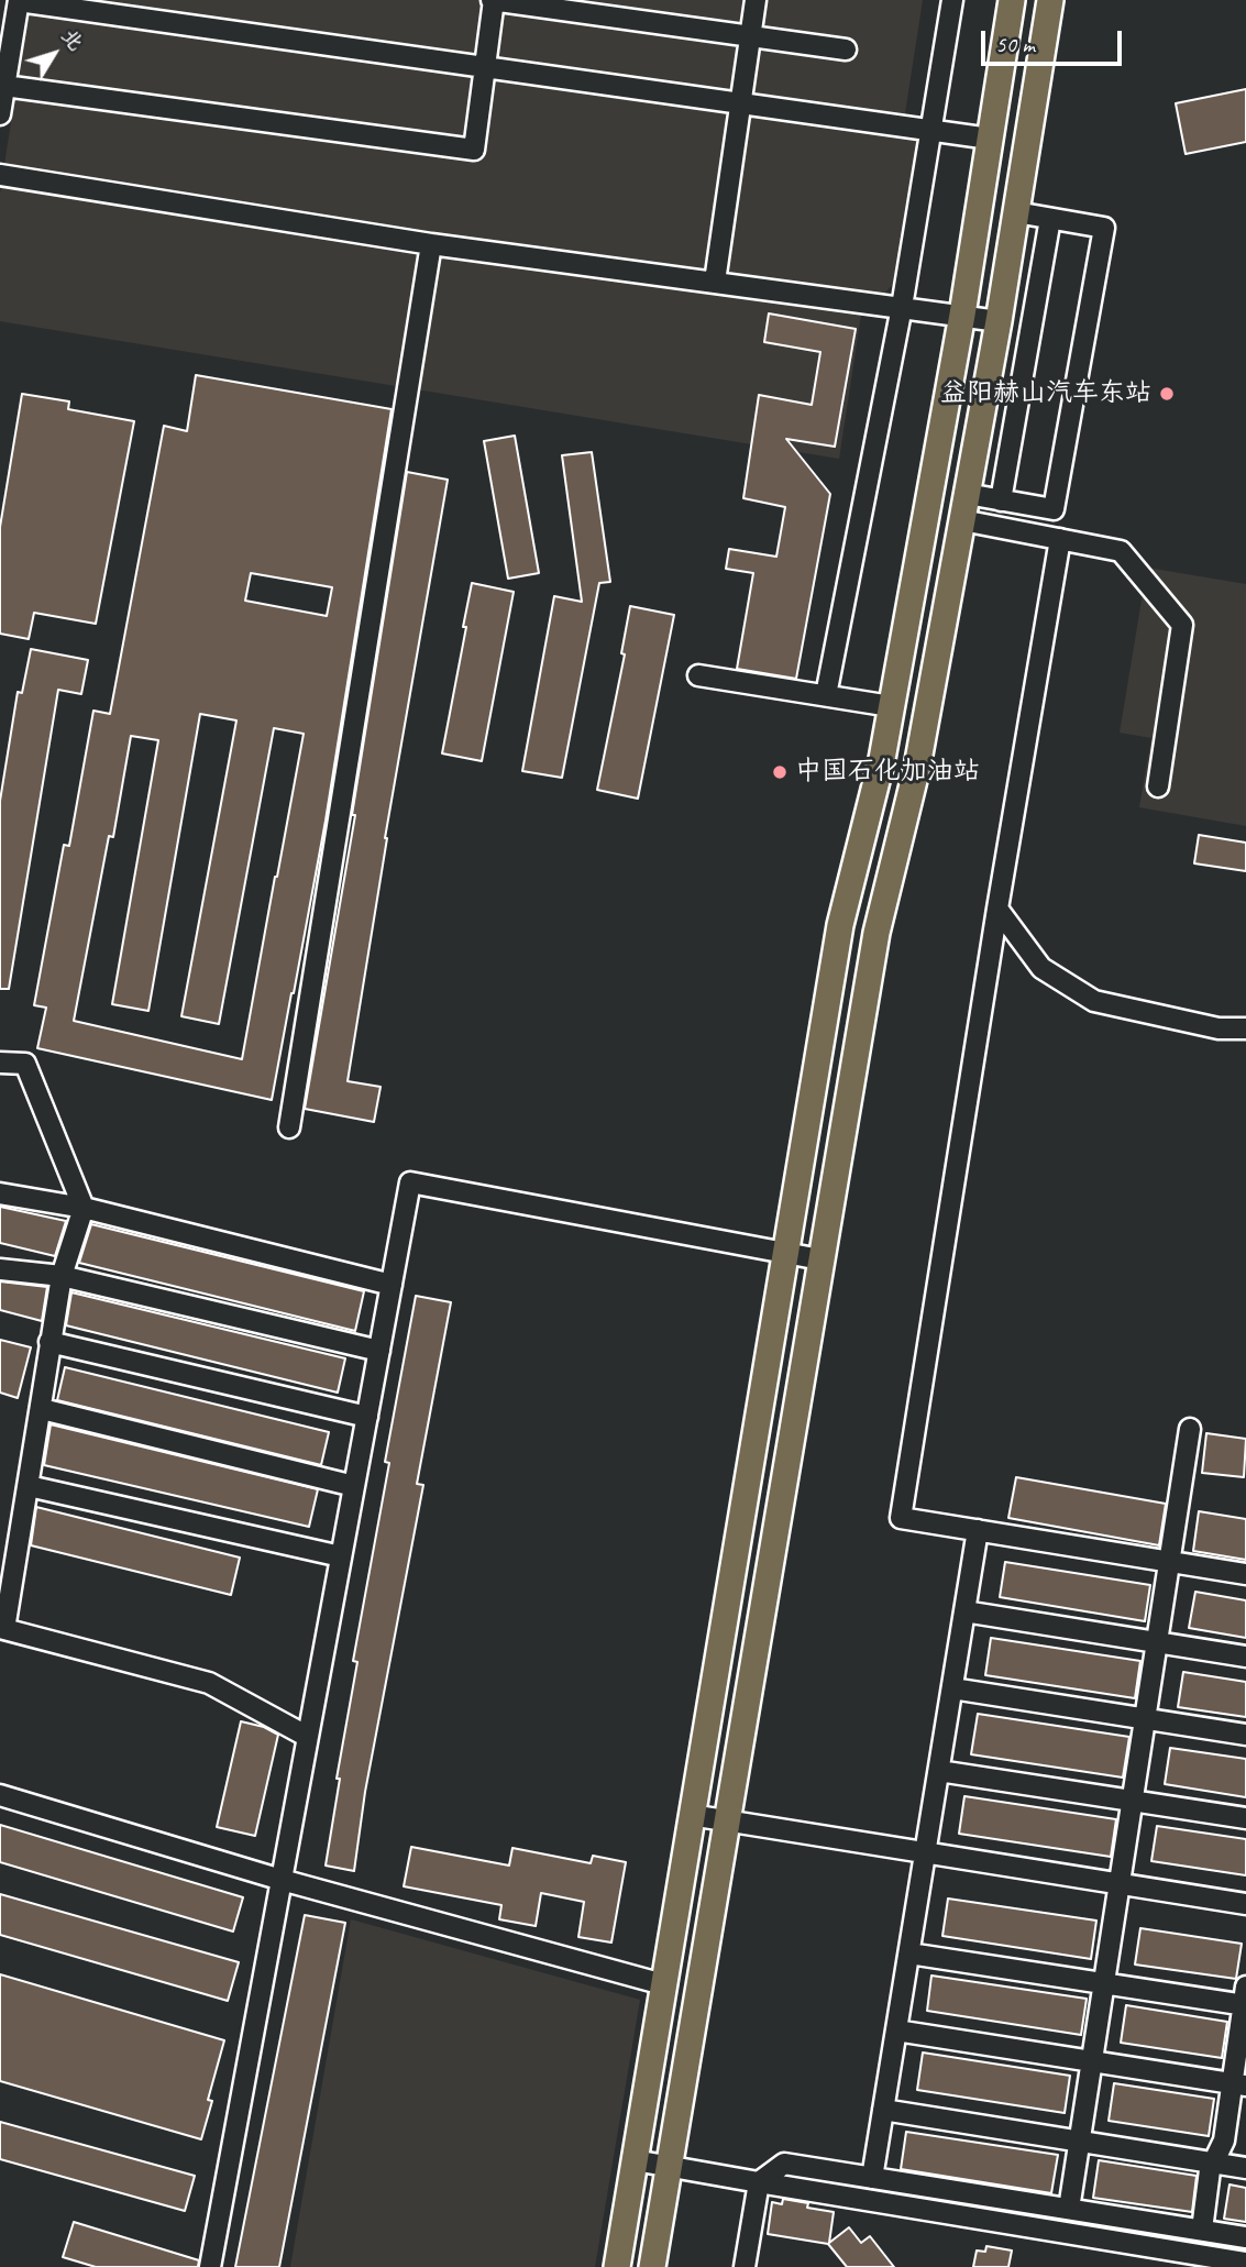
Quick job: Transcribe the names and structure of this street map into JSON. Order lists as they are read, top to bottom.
{
  "places": ["益阳赫山汽车东站", "中国石化加油站"],
  "scale_bar": "50 m",
  "north": "top right"
}
